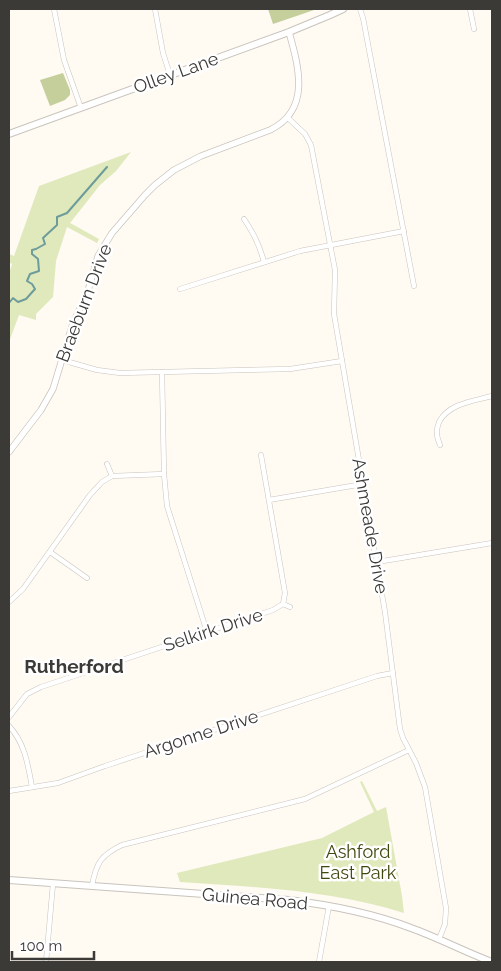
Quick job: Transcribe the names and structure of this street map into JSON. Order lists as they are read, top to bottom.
{
  "streets": {
    "main road": ["Olley Lane", "Guinea Road"],
    "street": [
      "Braeburn Drive",
      "Ashmeade Drive",
      "Selkirk Drive",
      "Argonne Drive"
    ]
  },
  "crossings": [
    ["Braeburn Drive", "Ashmeade Drive"],
    ["Ashmeade Drive", "Argonne Drive"],
    ["Ashmeade Drive", "Guinea Road"]
  ],
  "districts": ["Rutherford"],
  "parks": ["Ashford East Park"],
  "scale_bar": "100 m"
}
